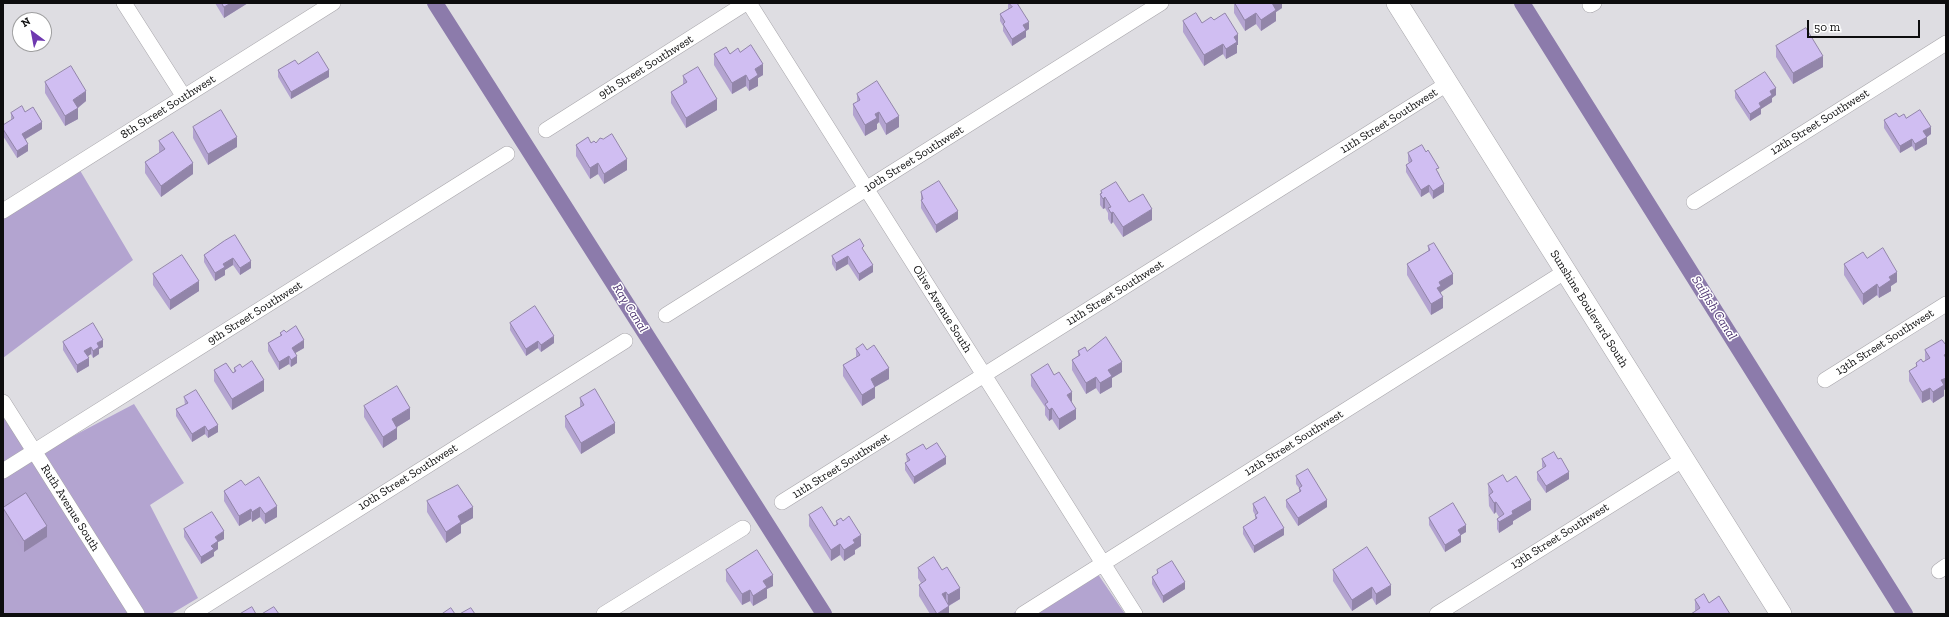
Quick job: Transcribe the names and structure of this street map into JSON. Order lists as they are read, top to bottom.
{
  "streets": {
    "street": [
      "9th Street Southwest",
      "8th Street Southwest",
      "11th Street Southwest",
      "12th Street Southwest",
      "10th Street Southwest",
      "Olive Avenue South",
      "Sunshine Boulevard South",
      "13th Street Southwest",
      "Ruth Avenue South"
    ]
  },
  "crossings": [
    ["9th Street Southwest", "Olive Avenue South"],
    ["9th Street Southwest", "Ruth Avenue South"],
    ["11th Street Southwest", "Olive Avenue South"],
    ["11th Street Southwest", "Sunshine Boulevard South"],
    ["12th Street Southwest", "Olive Avenue South"],
    ["12th Street Southwest", "Sunshine Boulevard South"],
    ["10th Street Southwest", "Olive Avenue South"],
    ["Sunshine Boulevard South", "13th Street Southwest"]
  ],
  "water": ["Ray Canal", "Sailfish Canal"],
  "scale_bar": "50 m",
  "north": "top left"
}
